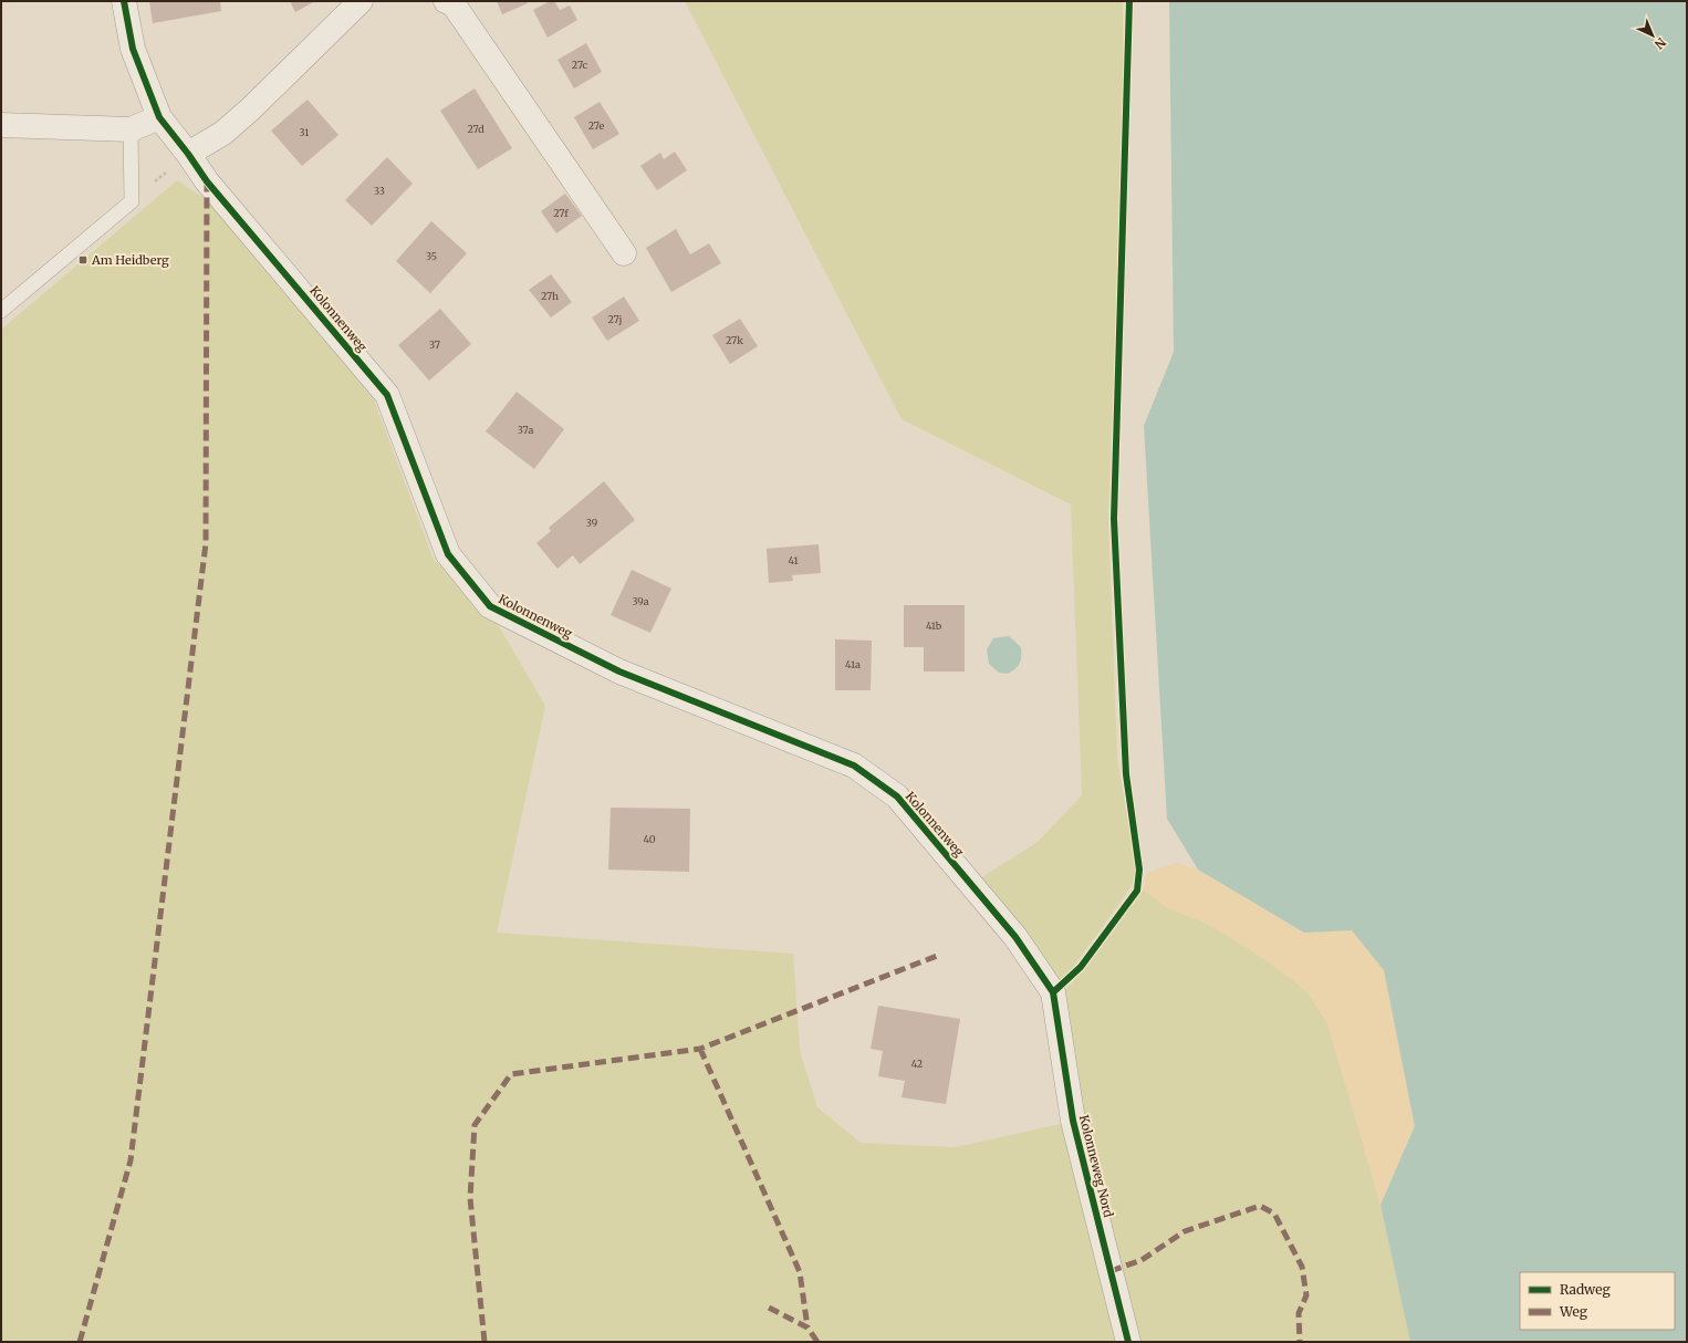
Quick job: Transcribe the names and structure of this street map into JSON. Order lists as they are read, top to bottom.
{
  "streets": {
    "street": ["Kolonnenweg", "Kolonneweg Nord"]
  },
  "crossings": [
    ["Kolonnenweg", "Kolonneweg Nord"]
  ],
  "places": {
    "transit": ["Am Heidberg"]
  },
  "house_numbers": [
    "27c",
    "27e",
    "27d",
    "31",
    "33",
    "27f",
    "35",
    "27h",
    "27j",
    "27k",
    "37",
    "37a",
    "39",
    "41",
    "39a",
    "41b",
    "41a",
    "40",
    "42"
  ],
  "legend": ["Radweg", "Weg"],
  "north": "bottom right"
}
